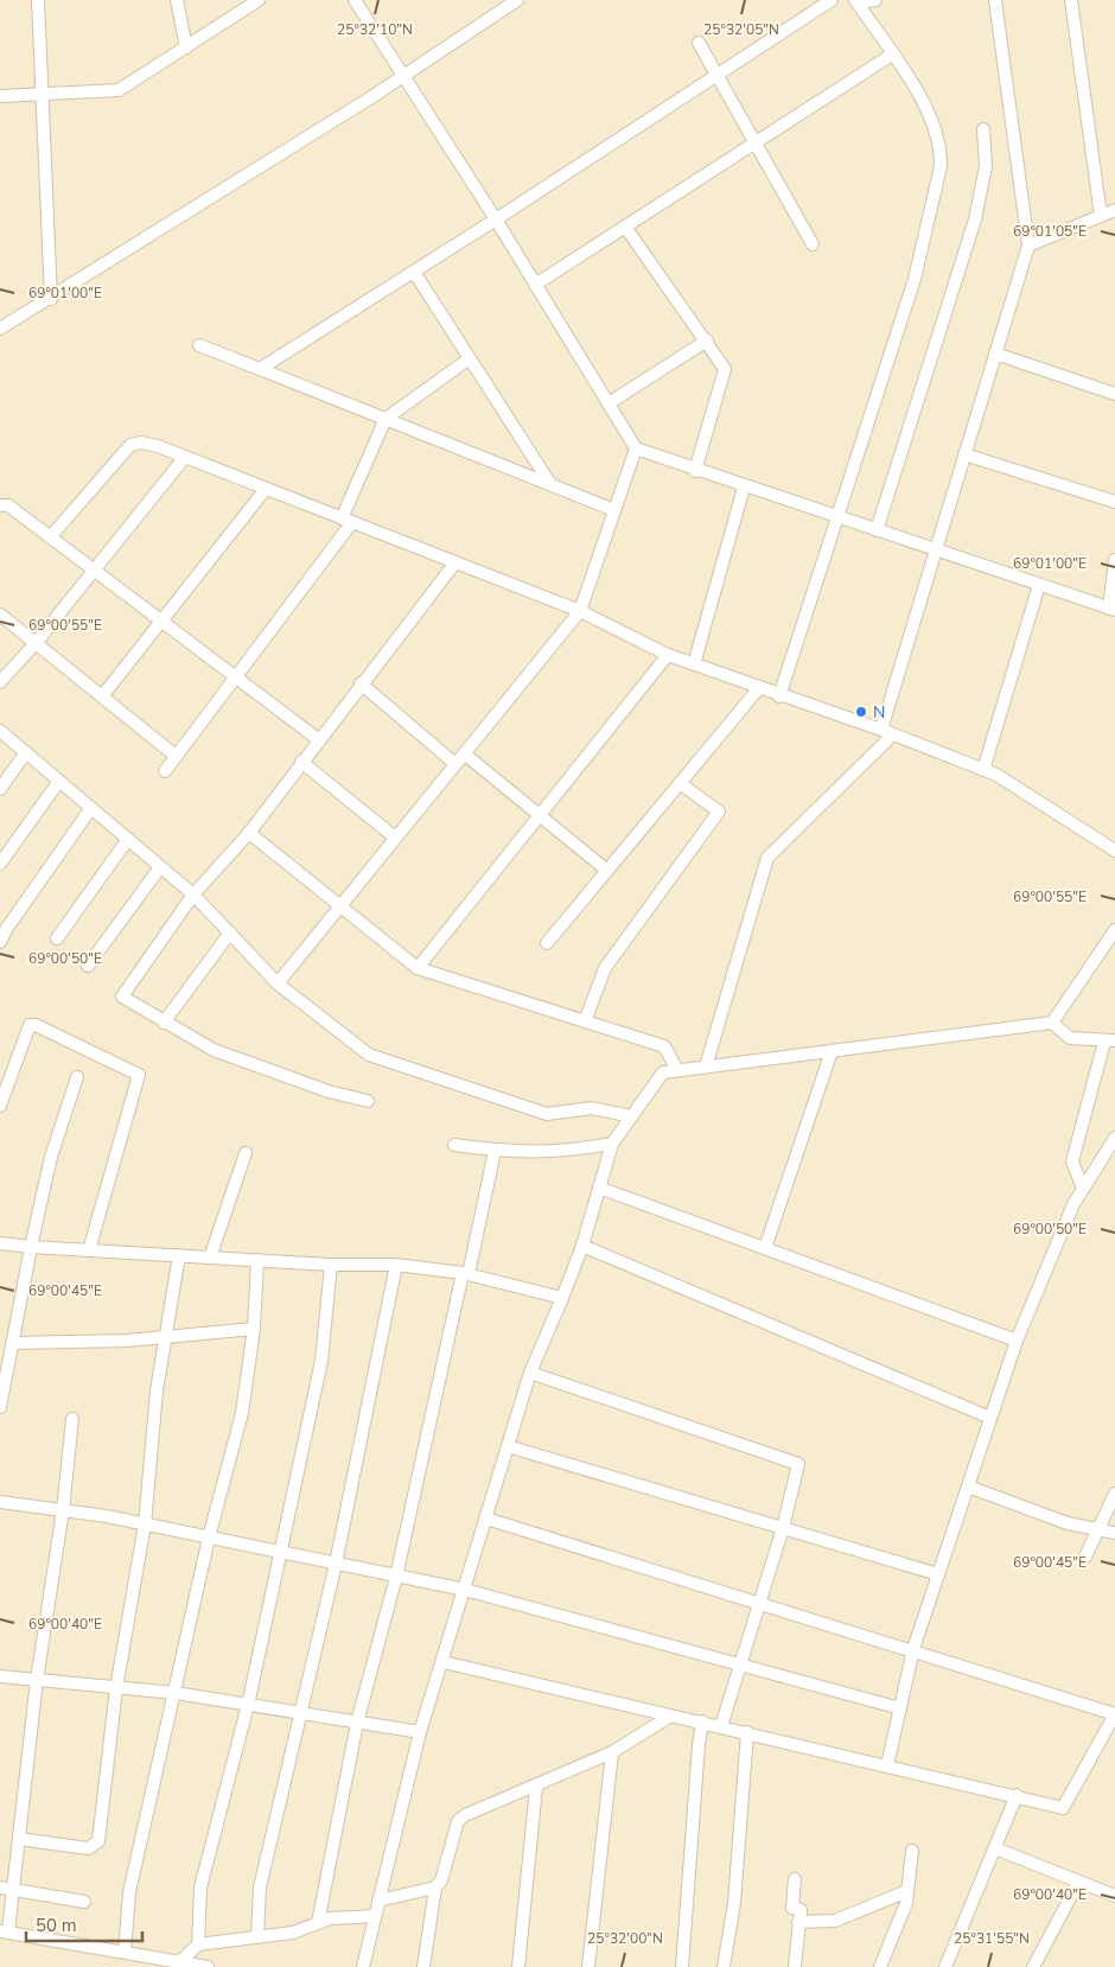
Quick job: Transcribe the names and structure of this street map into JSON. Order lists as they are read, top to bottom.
{
  "places": ["N"],
  "scale_bar": "50 m",
  "coordinates": [
    "25°32'10\"N",
    "25°32'05\"N",
    "69°01'05\"E",
    "69°01'00\"E",
    "69°00'55\"E",
    "69°00'50\"E",
    "69°00'45\"E",
    "69°00'40\"E",
    "25°32'00\"N",
    "25°31'55\"N"
  ]
}
